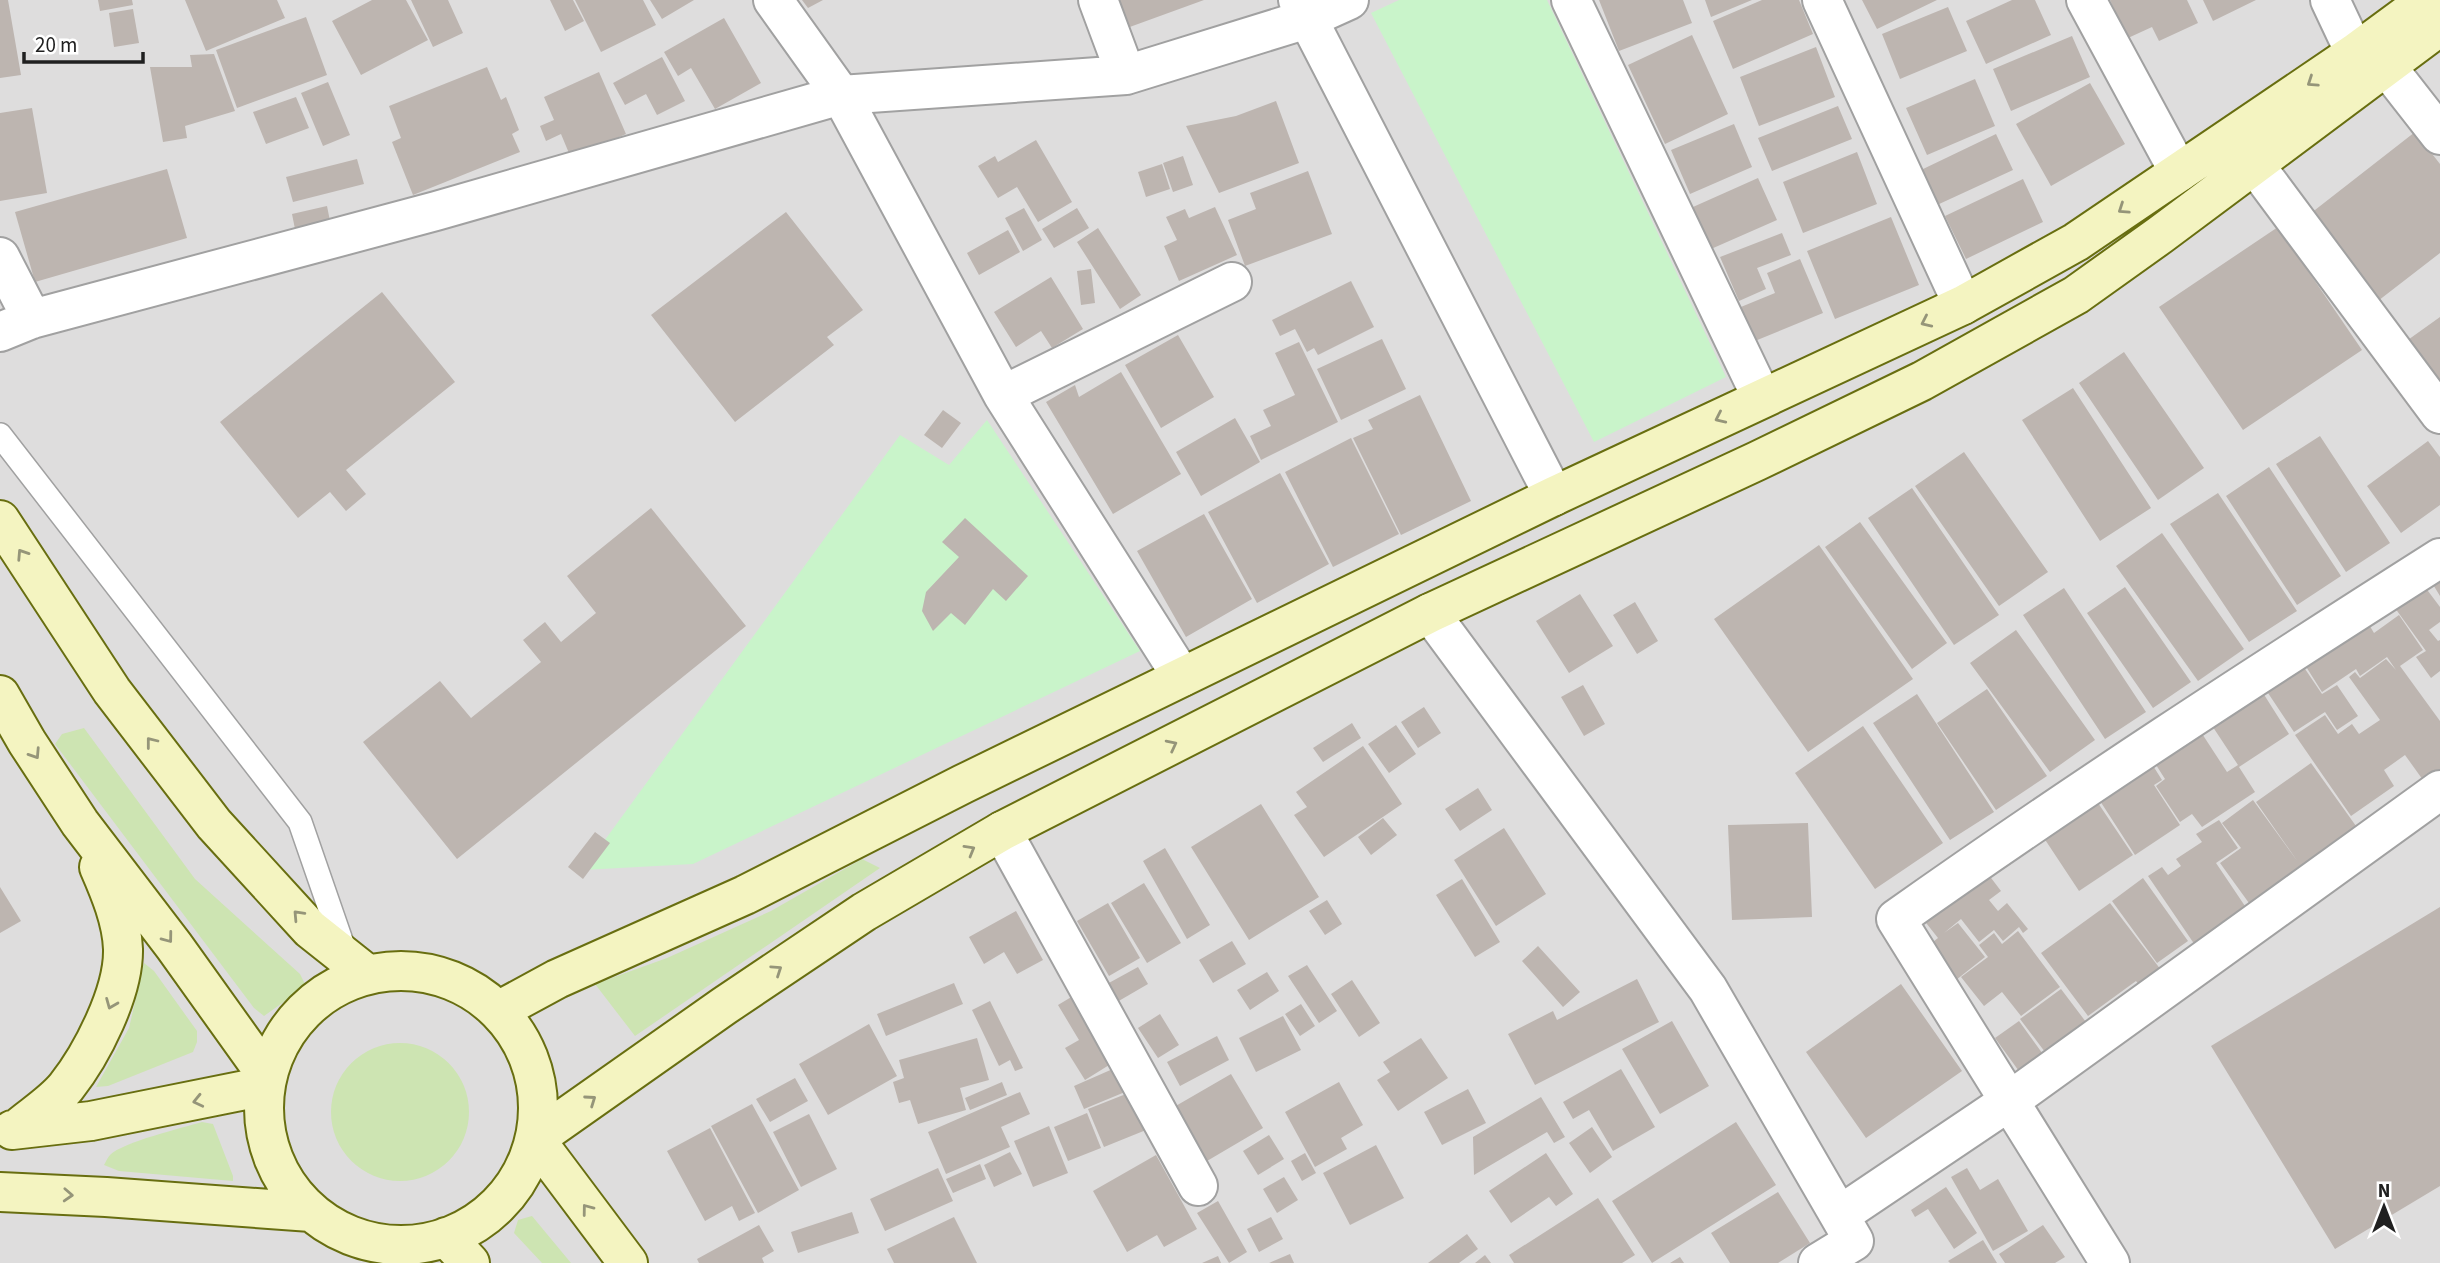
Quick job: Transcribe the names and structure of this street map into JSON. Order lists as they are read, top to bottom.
{
  "scale_bar": "20 m",
  "north": "top"
}
